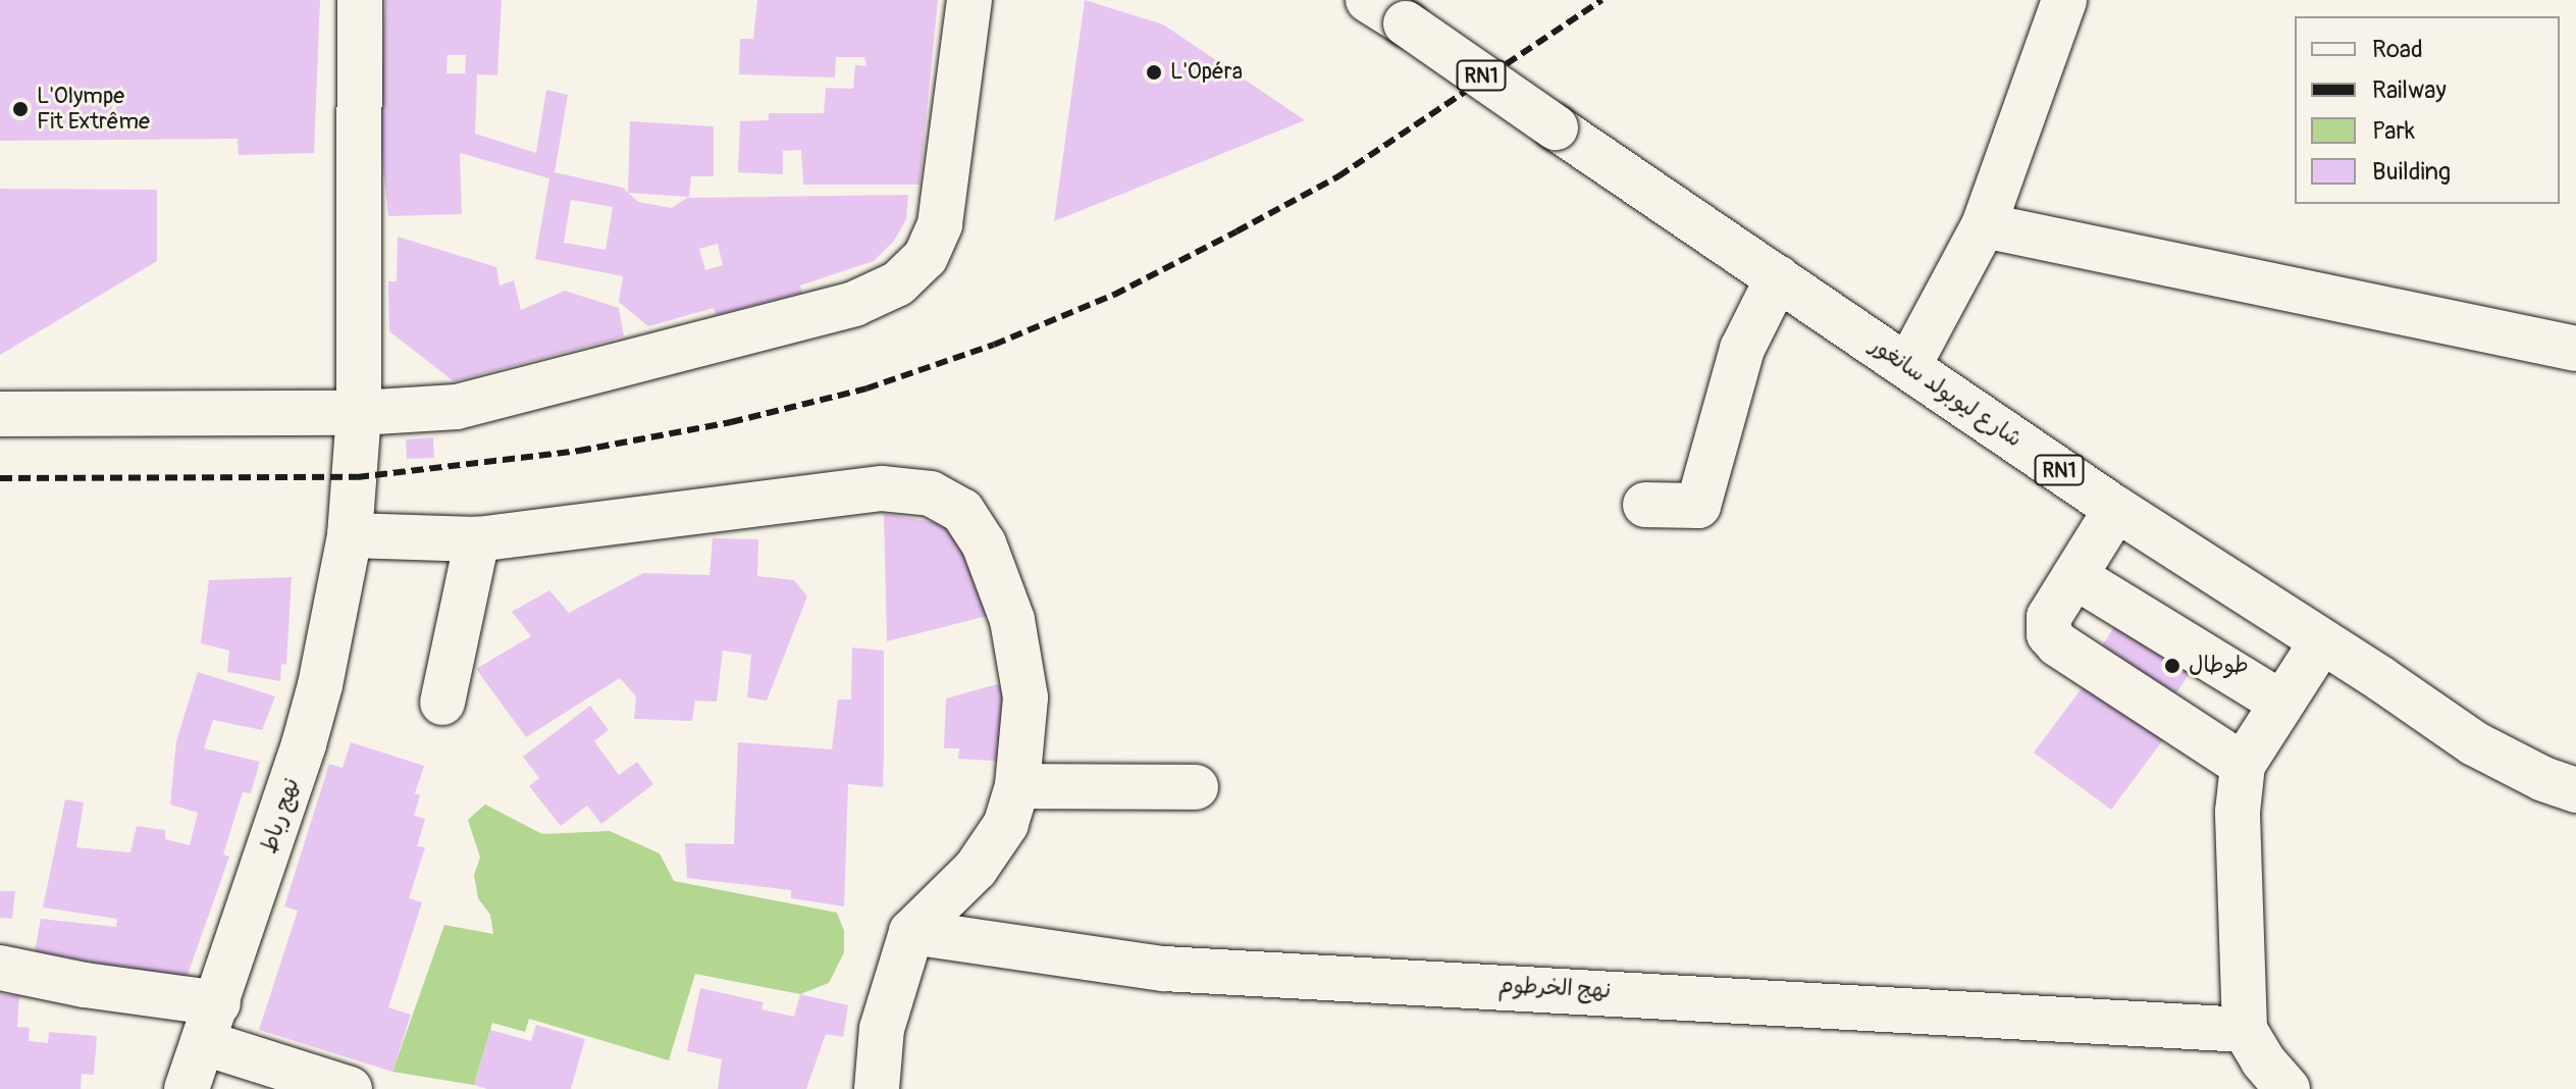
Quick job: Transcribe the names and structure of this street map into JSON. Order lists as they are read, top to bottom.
{
  "streets": {
    "street": [
      "RN1",
      "شارع ليوبولد سانغور",
      "نهج رباط",
      "نهج الخرطوم"
    ]
  },
  "places": ["L'Opéra", "L'Olympe Fit Extrême", "طوطال"],
  "legend": [
    "Road",
    "Railway",
    "Park",
    "Building"
  ]
}
